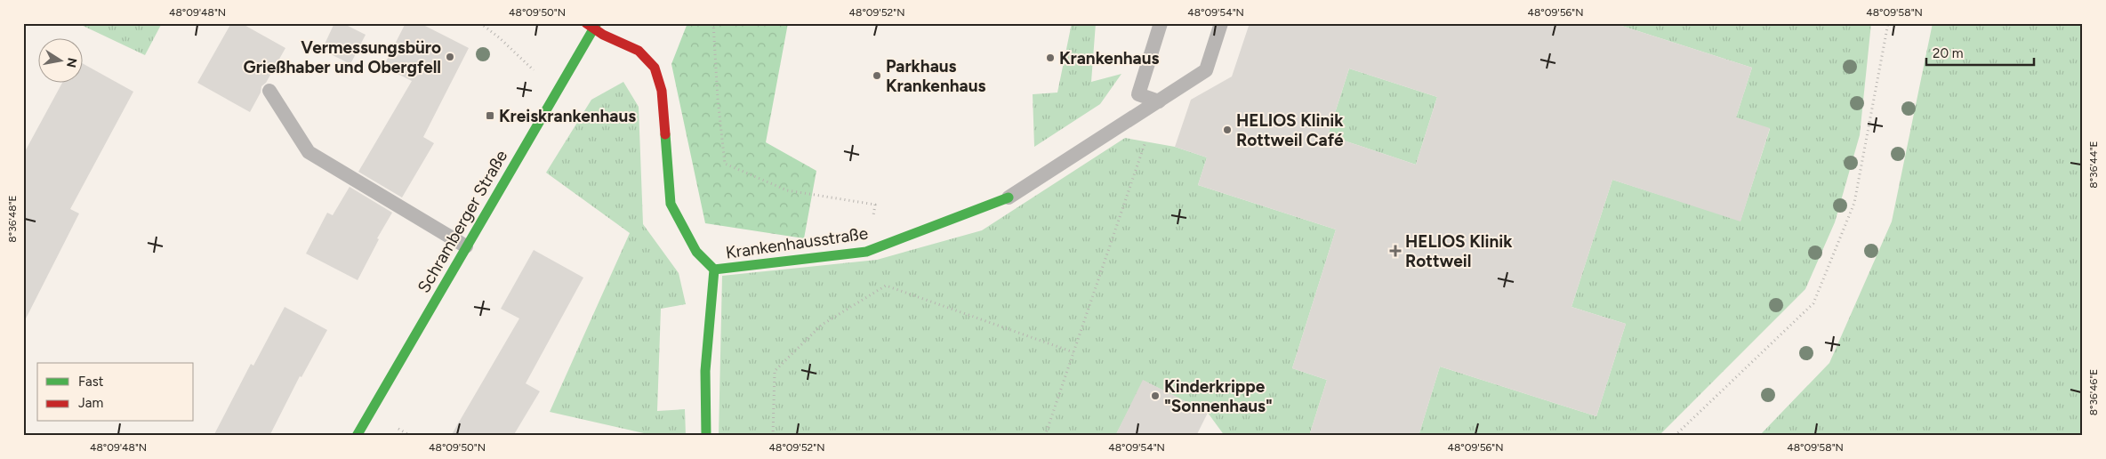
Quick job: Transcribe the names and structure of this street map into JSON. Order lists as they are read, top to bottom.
{
  "streets": {
    "street": ["Schramberger Straße", "Krankenhausstraße"]
  },
  "crossings": [
    ["Schramberger Straße", "Krankenhausstraße"]
  ],
  "places": {
    "other": [
      "Vermessungsbüro Grießhaber und Obergfell",
      "Krankenhaus",
      "Parkhaus Krankenhaus",
      "HELIOS Klinik Rottweil Café",
      "Kinderkrippe \"Sonnenhaus\""
    ],
    "transit": ["Kreiskrankenhaus"],
    "health": ["HELIOS Klinik Rottweil"]
  },
  "legend": ["Fast", "Jam"],
  "scale_bar": "20 m",
  "north": "right",
  "coordinates": [
    "48°09'48\"N",
    "48°09'50\"N",
    "48°09'52\"N",
    "48°09'54\"N",
    "48°09'56\"N",
    "48°09'58\"N",
    "8°36'44\"E",
    "8°36'48\"E",
    "8°36'46\"E"
  ]
}
